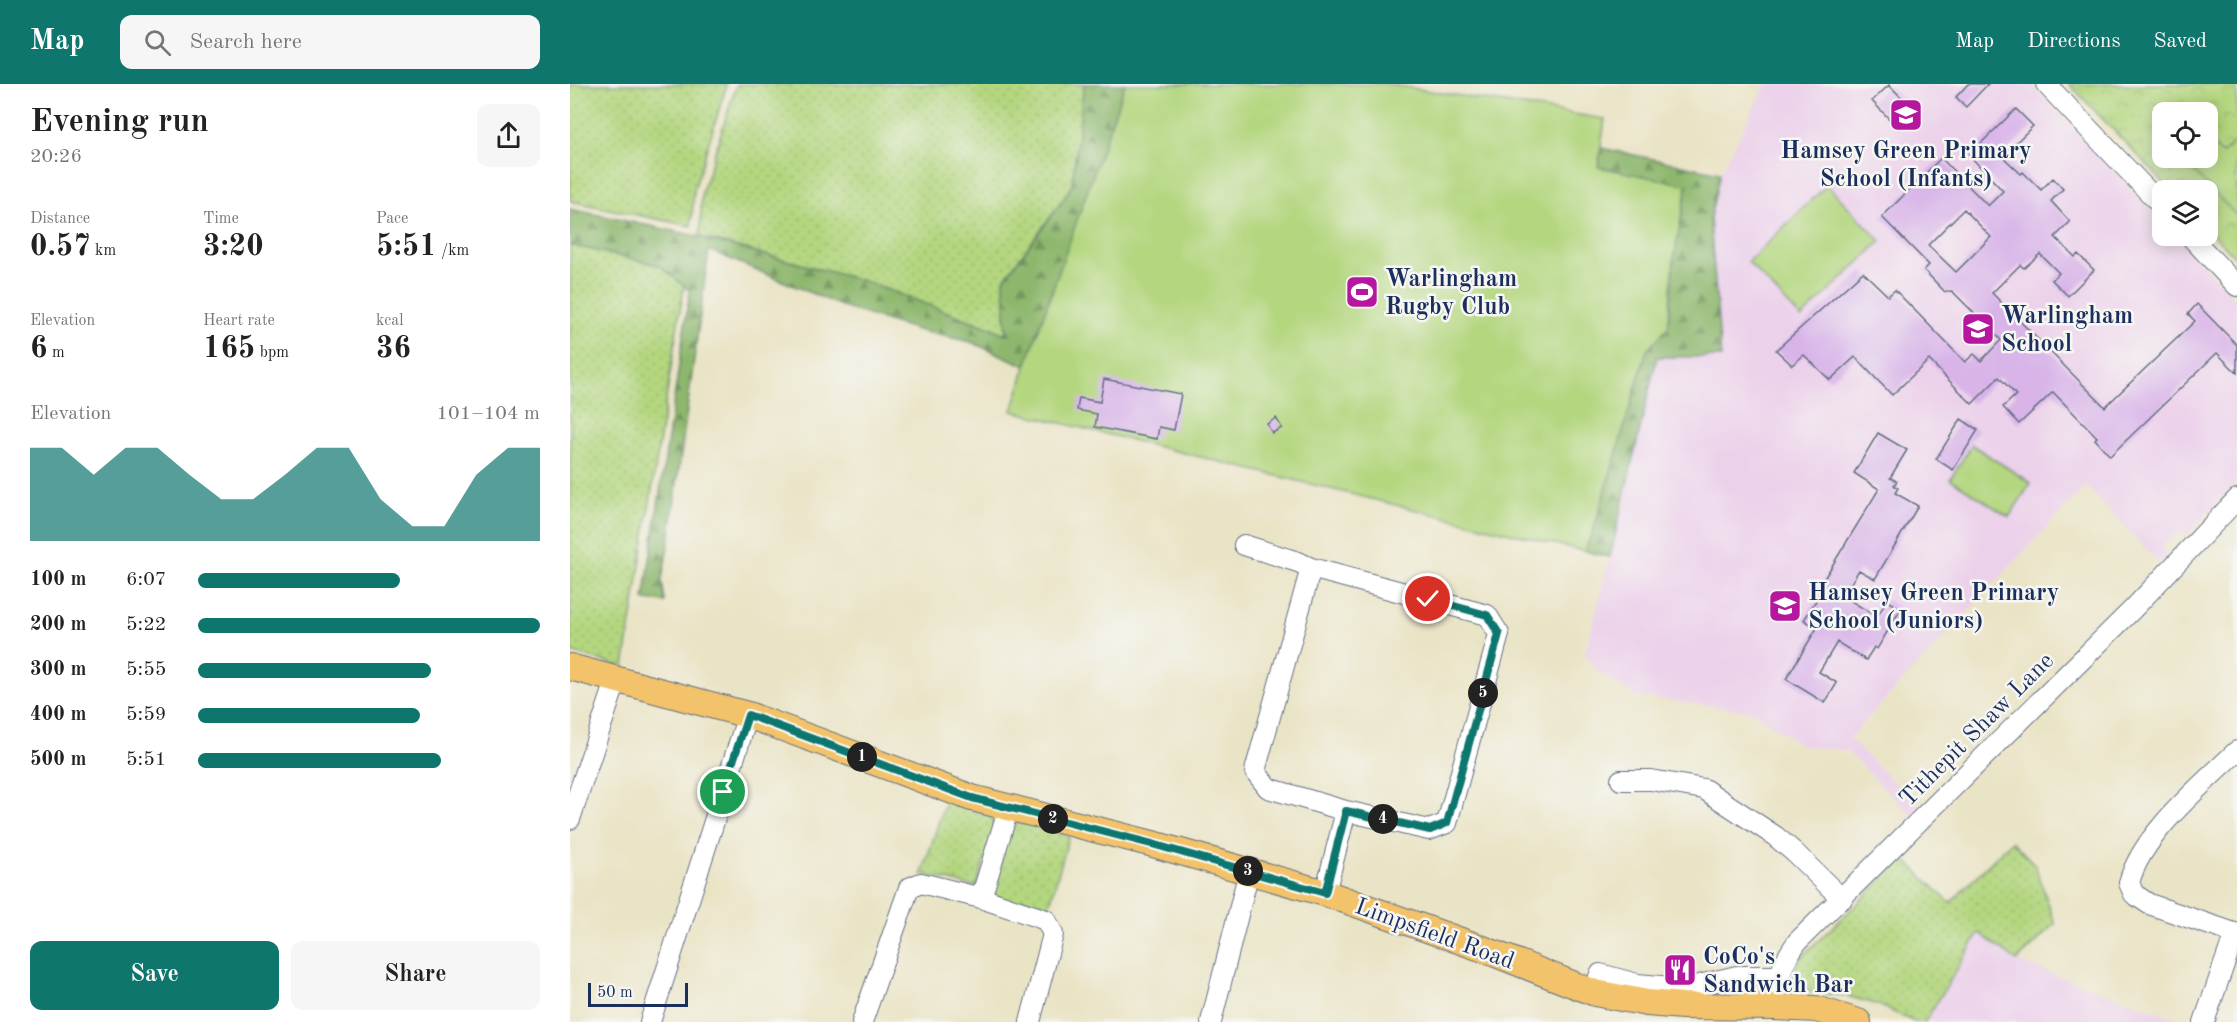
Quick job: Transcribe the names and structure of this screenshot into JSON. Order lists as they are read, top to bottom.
{
  "streets": {
    "main road": ["Limpsfield Road"],
    "street": ["Tithepit Shaw Lane"]
  },
  "crossings": [
    ["Tithepit Shaw Lane", "Limpsfield Road"]
  ],
  "places": {
    "school or university": ["Hamsey Green Primary School (Infants)", "Warlingham School", "Hamsey Green Primary School (Juniors)"],
    "sports": ["Warlingham Rugby Club"],
    "restaurant": ["CoCo's Sandwich Bar"]
  },
  "scale_bar": "50 m",
  "page": {
    "header": "Map",
    "search": "Search here",
    "nav": ["Map", "Directions", "Saved"],
    "heading": ["Evening run", "20:26"],
    "stats": [
      ["Distance", "0.57 km"],
      ["Time", "3:20"],
      ["Pace", "5:51 /km"],
      ["Elevation", "6 m"],
      ["Heart rate", "165 bpm"],
      ["kcal", "36"]
    ],
    "chart": ["Elevation", "101–104 m"],
    "list": [
      {
        "name": "100 m",
        "note": "6:07"
      },
      {
        "name": "200 m",
        "note": "5:22"
      },
      {
        "name": "300 m",
        "note": "5:55"
      },
      {
        "name": "400 m",
        "note": "5:59"
      },
      {
        "name": "500 m",
        "note": "5:51"
      }
    ],
    "pins": [
      "5",
      "1",
      "2",
      "4",
      "3"
    ],
    "buttons": ["Save", "Share"],
    "scale": "50 m"
  }
}
